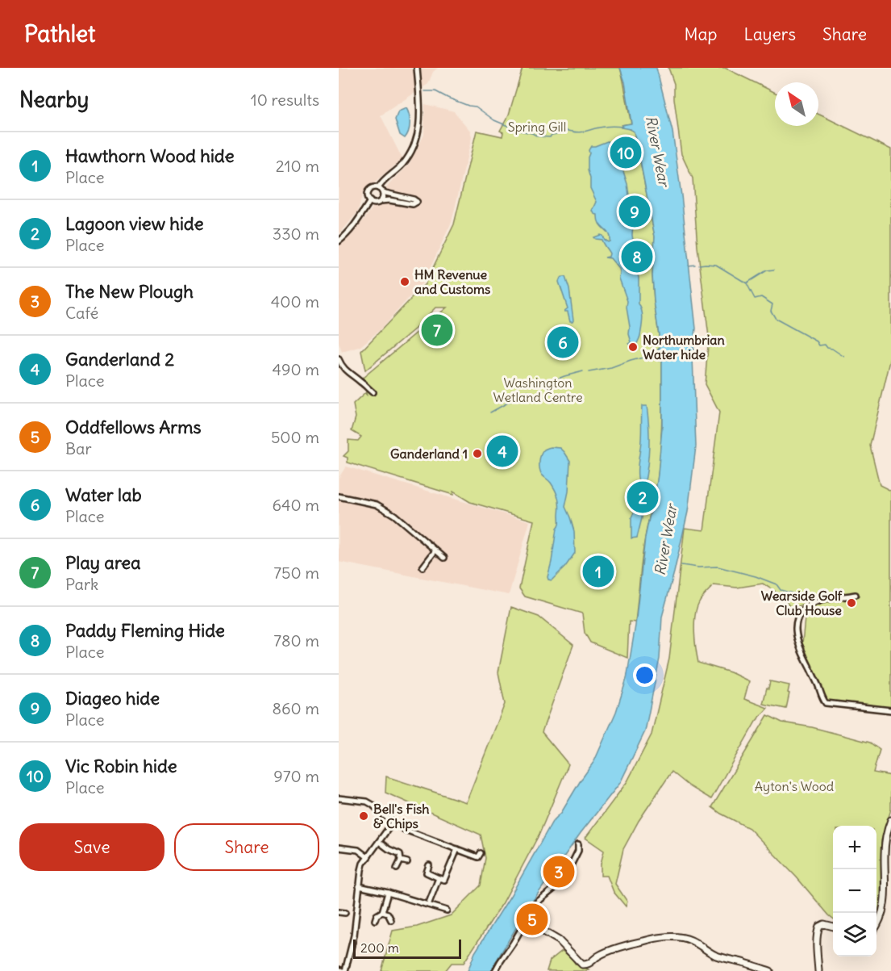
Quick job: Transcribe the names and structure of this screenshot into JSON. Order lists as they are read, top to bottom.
{
  "water": ["River Wear"],
  "parks": ["Spring Gill", "Washington Wetland Centre", "Ayton's Wood"],
  "places": [
    "HM Revenue and Customs",
    "Northumbrian Water hide",
    "Ganderland 1",
    "Wearside Golf Club House",
    "Bell's Fish & Chips"
  ],
  "scale_bar": "200 m",
  "north": "top left",
  "page": {
    "header": "Pathlet",
    "nav": ["Map", "Layers", "Share"],
    "heading": ["Nearby", "10 results"],
    "list": [
      {
        "mark": "1",
        "name": "Hawthorn Wood hide",
        "note": "Place",
        "value": "210 m"
      },
      {
        "mark": "2",
        "name": "Lagoon view hide",
        "note": "Place",
        "value": "330 m"
      },
      {
        "mark": "3",
        "name": "The New Plough",
        "note": "Café",
        "value": "400 m"
      },
      {
        "mark": "4",
        "name": "Ganderland 2",
        "note": "Place",
        "value": "490 m"
      },
      {
        "mark": "5",
        "name": "Oddfellows Arms",
        "note": "Bar",
        "value": "500 m"
      },
      {
        "mark": "6",
        "name": "Water lab",
        "note": "Place",
        "value": "640 m"
      },
      {
        "mark": "7",
        "name": "Play area",
        "note": "Park",
        "value": "750 m"
      },
      {
        "mark": "8",
        "name": "Paddy Fleming Hide",
        "note": "Place",
        "value": "780 m"
      },
      {
        "mark": "9",
        "name": "Diageo hide",
        "note": "Place",
        "value": "860 m"
      },
      {
        "mark": "10",
        "name": "Vic Robin hide",
        "note": "Place",
        "value": "970 m"
      }
    ],
    "pins": [
      "10",
      "9",
      "8",
      "7",
      "6",
      "4",
      "2",
      "1",
      "3",
      "5"
    ],
    "buttons": ["Save", "Share"],
    "map_buttons": ["+", "−"],
    "scale": "200 m"
  }
}
